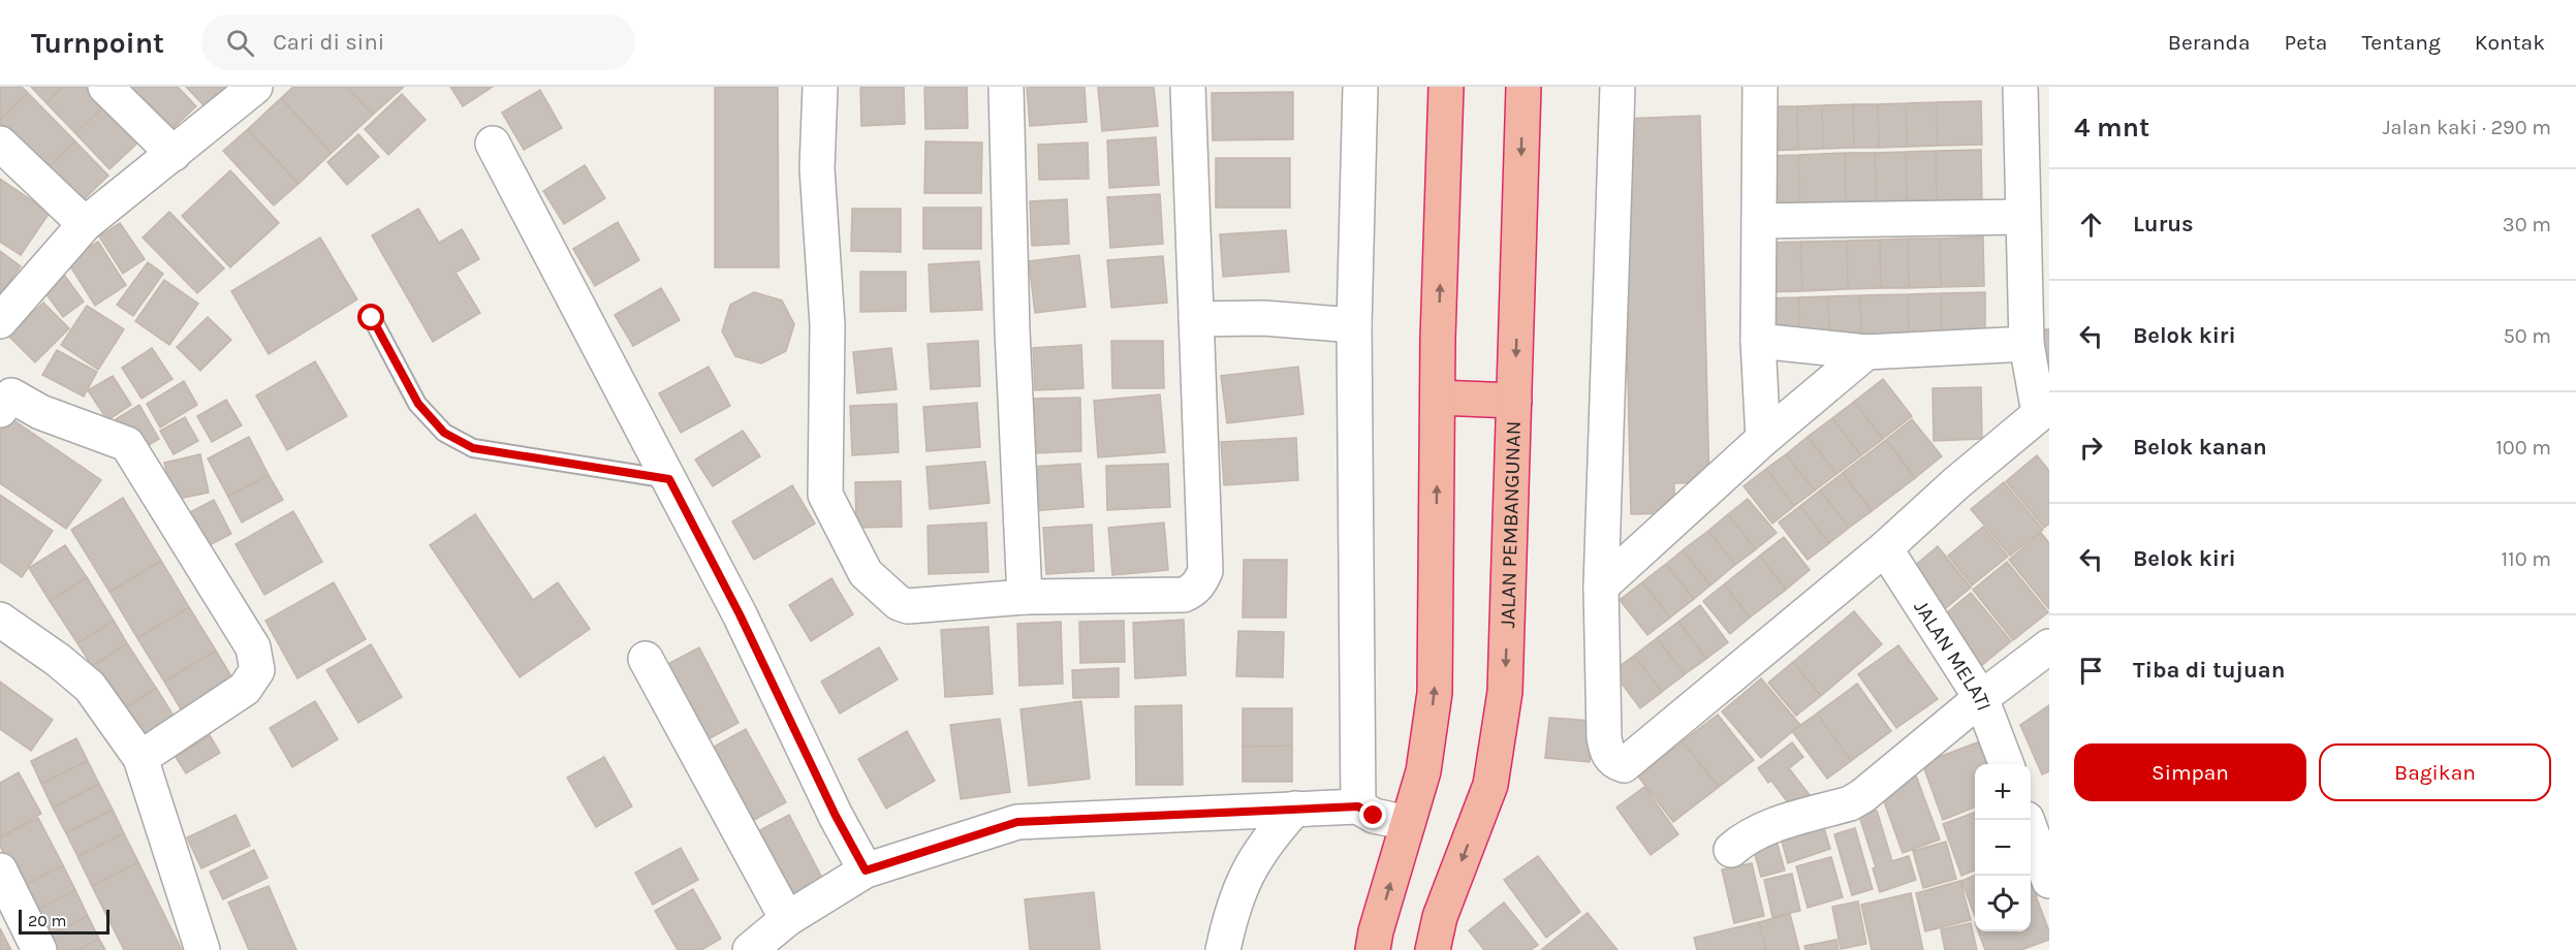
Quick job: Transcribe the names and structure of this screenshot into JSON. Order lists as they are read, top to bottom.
{
  "streets": {
    "highway": ["JALAN PEMBANGUNAN"],
    "street": ["JALAN MELATI"]
  },
  "scale_bar": "20 m",
  "page": {
    "header": "Turnpoint",
    "search": "Cari di sini",
    "nav": [
      "Beranda",
      "Peta",
      "Tentang",
      "Kontak"
    ],
    "heading": ["4 mnt", "Jalan kaki · 290 m"],
    "list": [
      ["Lurus", "30 m"],
      ["Belok kiri", "50 m"],
      ["Belok kanan", "100 m"],
      ["Belok kiri", "110 m"],
      "Tiba di tujuan"
    ],
    "buttons": ["Simpan", "Bagikan"],
    "map_buttons": ["+", "−"],
    "scale": "20 m"
  }
}
